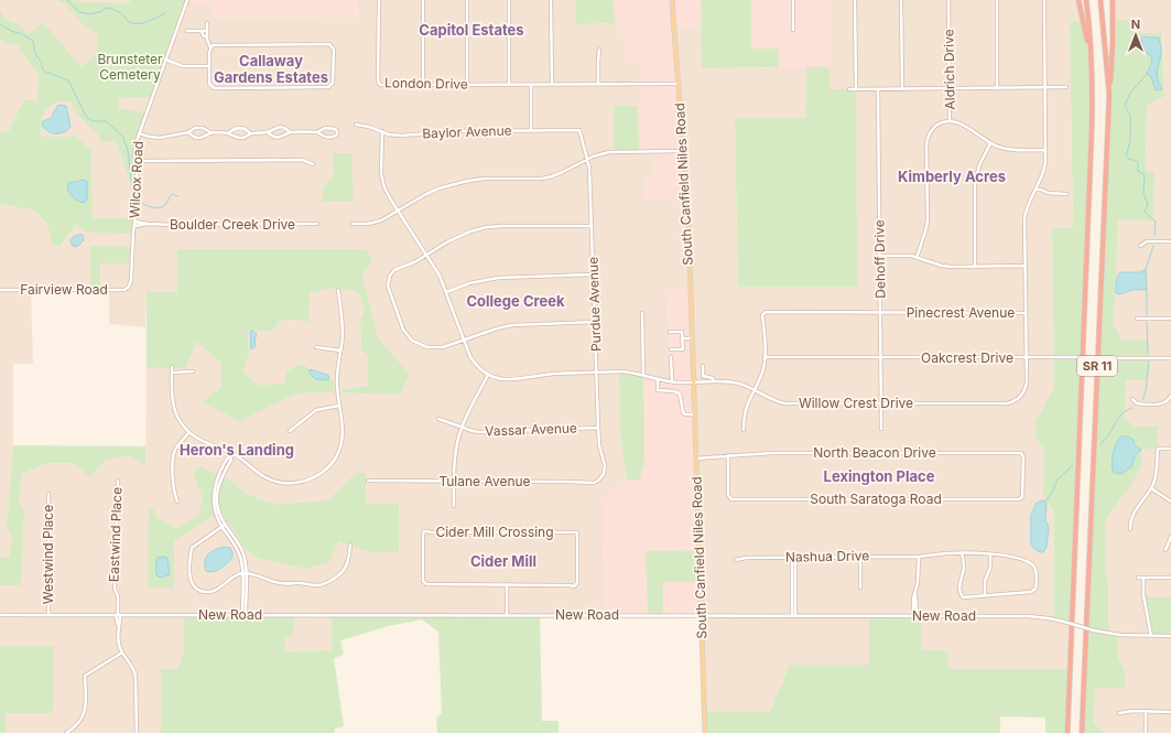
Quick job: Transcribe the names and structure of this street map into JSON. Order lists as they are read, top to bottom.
{
  "streets": {
    "highway": ["SR 11"],
    "main road": ["South Canfield Niles Road"],
    "street": [
      "Aldrich Drive",
      "London Drive",
      "Baylor Avenue",
      "Wilcox Road",
      "Boulder Creek Drive",
      "Dehoff Drive",
      "Fairview Road",
      "Purdue Avenue",
      "Pinecrest Avenue",
      "Oakcrest Drive",
      "Willow Crest Drive",
      "Vassar Avenue",
      "North Beacon Drive",
      "Tulane Avenue",
      "South Saratoga Road",
      "Cider Mill Crossing",
      "Eastwind Place",
      "Westwind Place",
      "Nashua Drive",
      "New Road"
    ]
  },
  "crossings": [
    ["London Drive", "South Canfield Niles Road"],
    ["Baylor Avenue", "Purdue Avenue"],
    ["Wilcox Road", "Boulder Creek Drive"],
    ["Wilcox Road", "Fairview Road"],
    ["South Canfield Niles Road", "Willow Crest Drive"],
    ["South Canfield Niles Road", "North Beacon Drive"],
    ["South Canfield Niles Road", "New Road"],
    ["Dehoff Drive", "Pinecrest Avenue"],
    ["Dehoff Drive", "Oakcrest Drive"],
    ["Dehoff Drive", "Willow Crest Drive"],
    ["Purdue Avenue", "Willow Crest Drive"],
    ["Purdue Avenue", "Vassar Avenue"],
    ["Purdue Avenue", "Tulane Avenue"],
    ["Pinecrest Avenue", "Oakcrest Drive"],
    ["Oakcrest Drive", "Willow Crest Drive"],
    ["North Beacon Drive", "South Saratoga Road"],
    ["Eastwind Place", "New Road"],
    ["Westwind Place", "New Road"]
  ],
  "districts": [
    "Capitol Estates",
    "Callaway Gardens Estates",
    "Kimberly Acres",
    "College Creek",
    "Heron's Landing",
    "Lexington Place",
    "Cider Mill"
  ],
  "parks": ["Brunsteter Cemetery"],
  "north": "top"
}
